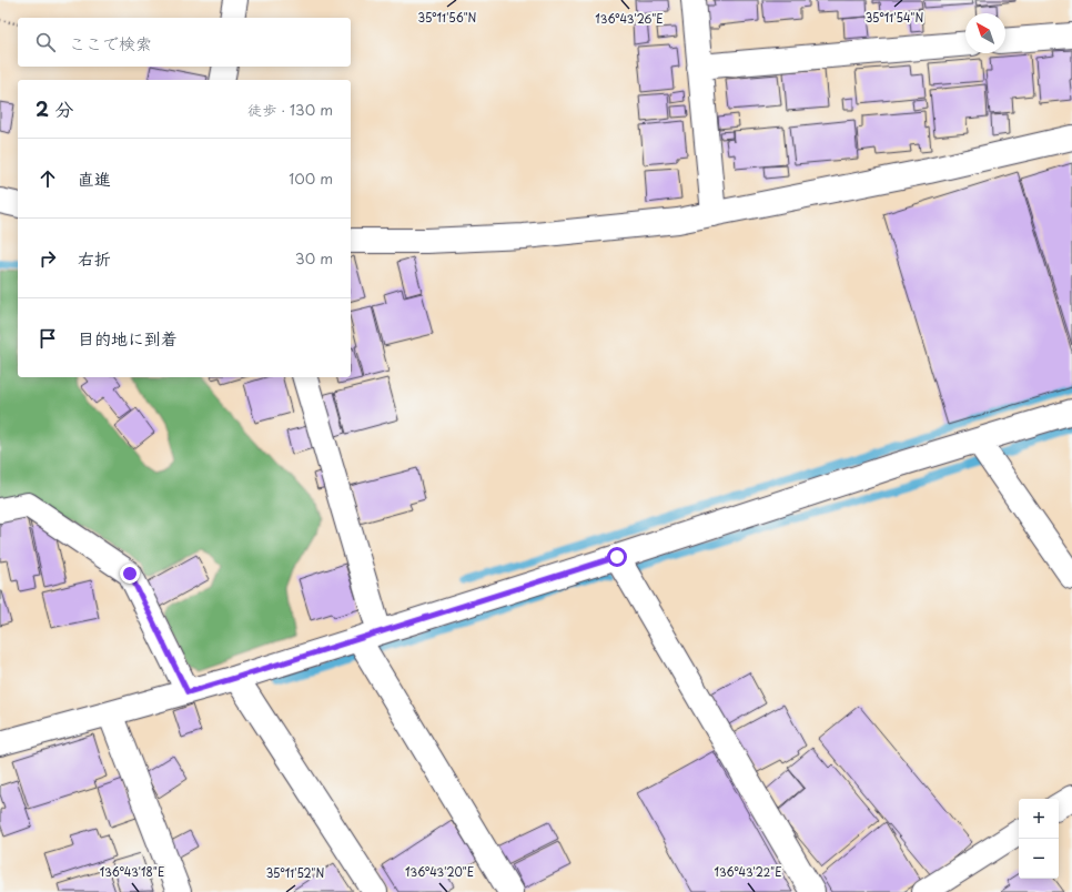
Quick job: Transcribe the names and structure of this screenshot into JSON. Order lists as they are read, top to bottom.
{
  "north": "top left",
  "page": {
    "search": "ここで検索",
    "heading": ["2 分", "徒歩 · 130 m"],
    "list": [
      ["直進", "100 m"],
      ["右折", "30 m"],
      "目的地に到着"
    ],
    "map_buttons": ["+", "−"]
  },
  "coordinates": [
    "35°11'56\"N",
    "35°11'54\"N",
    "136°43'26\"E",
    "136°43'18\"E",
    "136°43'20\"E",
    "136°43'22\"E",
    "35°11'52\"N"
  ]
}
